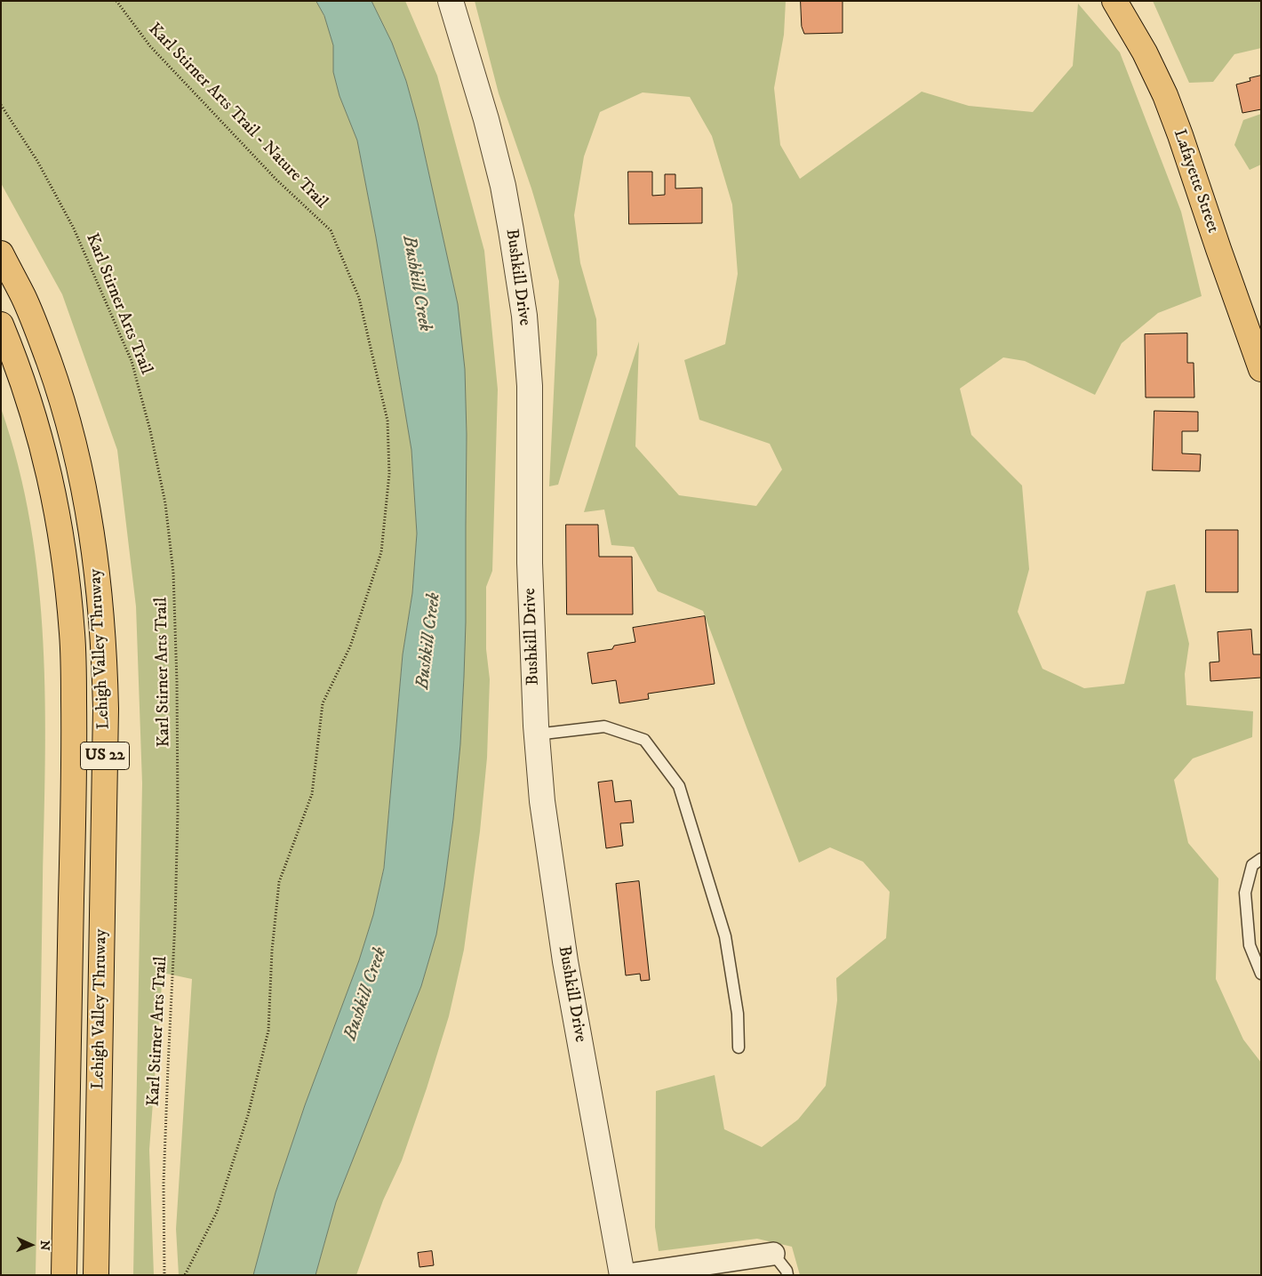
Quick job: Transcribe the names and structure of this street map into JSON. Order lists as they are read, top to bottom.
{
  "streets": {
    "main road": ["Lafayette Street", "Lehigh Valley Thruway", "US 22"],
    "street": ["Bushkill Drive"],
    "path": ["Karl Stirner Arts Trail - Nature Trail", "Karl Stirner Arts Trail"]
  },
  "water": ["Bushkill Creek"],
  "north": "right"
}
